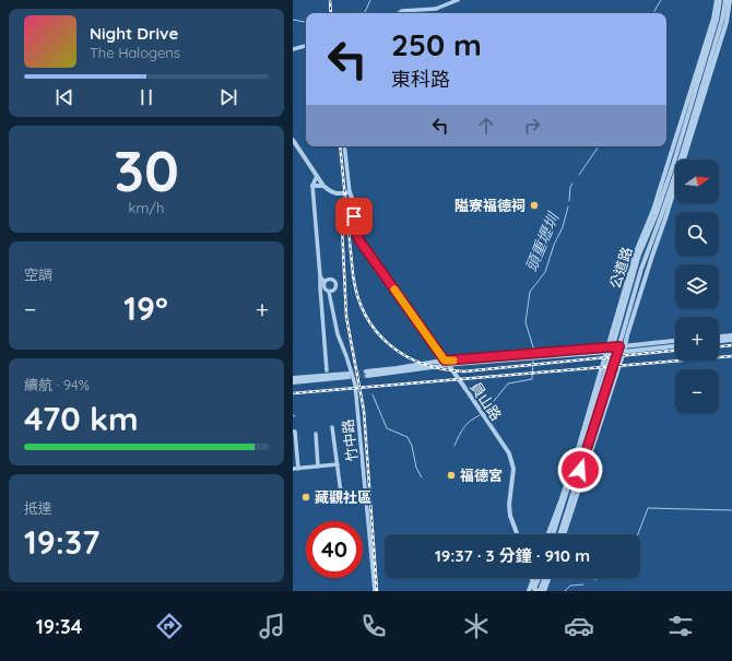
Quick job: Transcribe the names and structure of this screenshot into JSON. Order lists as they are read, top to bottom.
{
  "streets": {
    "street": ["公道路", "員山路", "竹中路"]
  },
  "water": ["頭重壢圳"],
  "places": ["隘寮福德祠", "福德宮", "藏觀社區"],
  "north": "right",
  "page": {
    "turn": ["250 m", "東科路"],
    "song": ["Night Drive", "The Halogens"],
    "tile": [
      ["30", "km/h"],
      "空調",
      ["續航 · 94%", "470 km"],
      ["抵達", "19:37"]
    ],
    "map_buttons": ["+", "−"],
    "heat": ["−", "19°", "+"],
    "limit": "40",
    "trip": "19:37 · 3 分鐘 · 910 m",
    "tabs": "19:34"
  }
}
